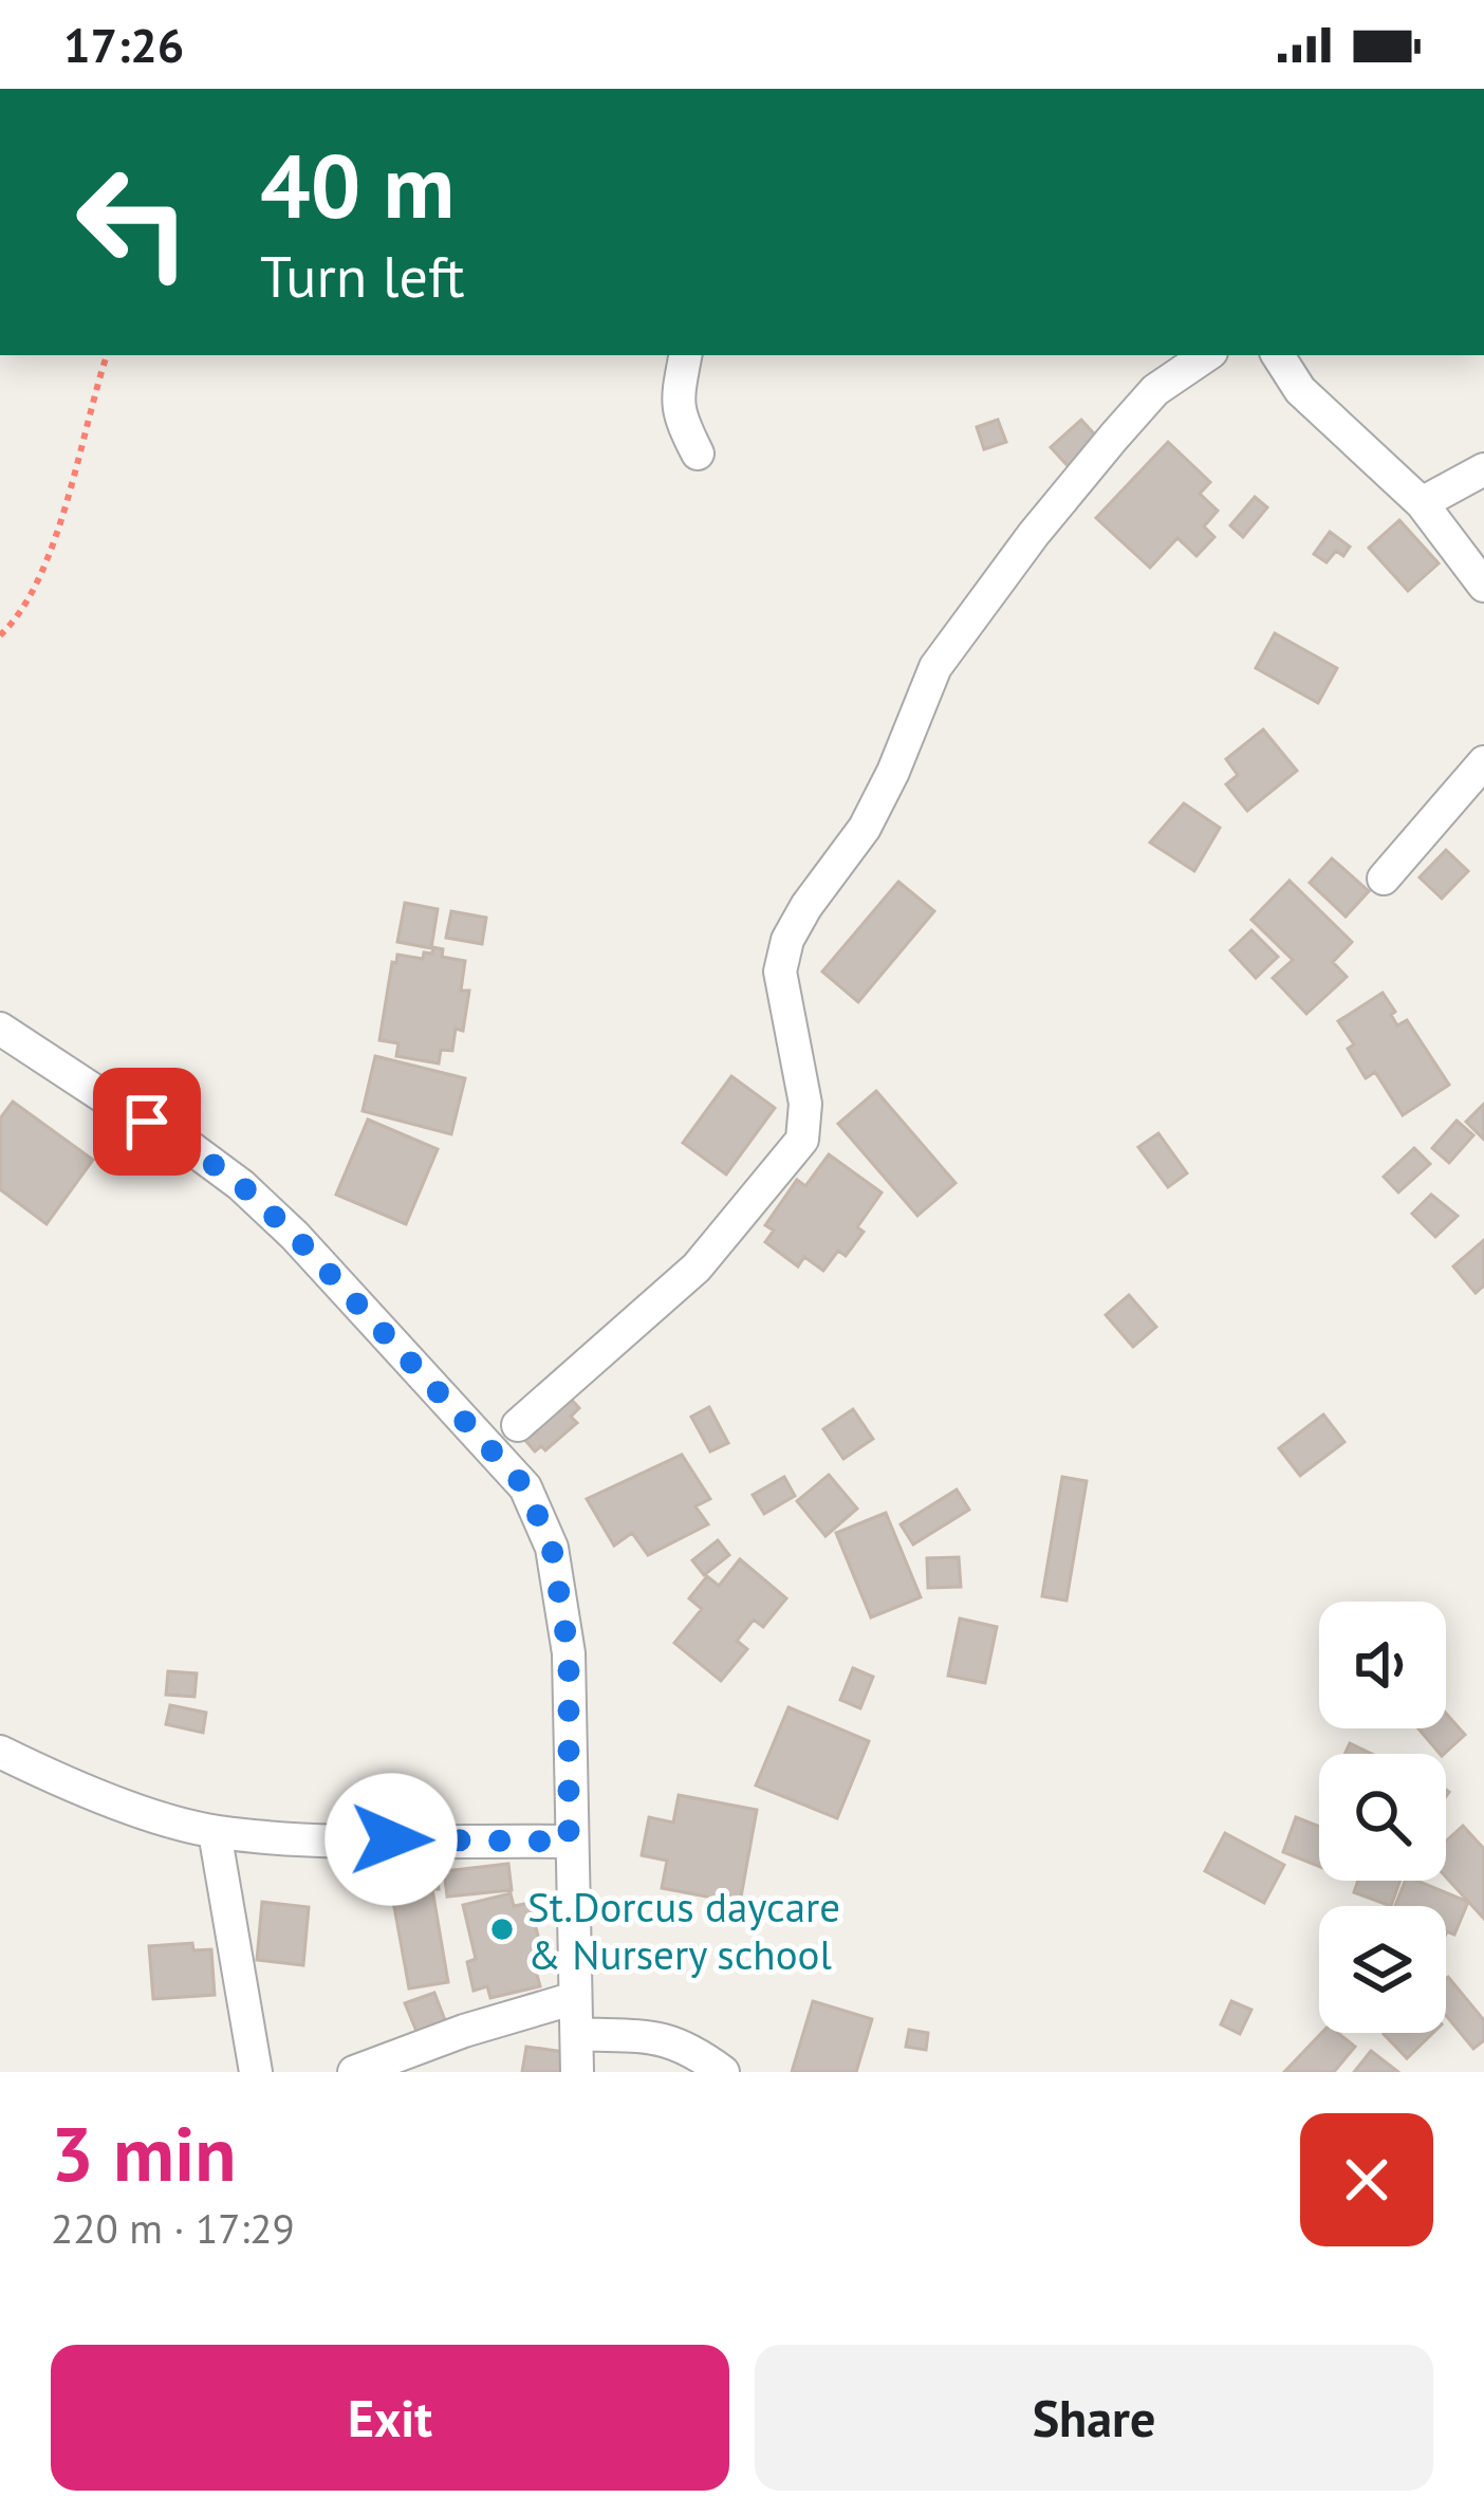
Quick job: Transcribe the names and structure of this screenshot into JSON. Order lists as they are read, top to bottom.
{
  "places": ["St.Dorcus daycare & Nursery school"],
  "page": {
    "status": "17:26",
    "turn": ["40 m", "Turn left"],
    "heading": ["3 min", "220 m · 17:29"],
    "buttons": ["Exit", "Share"]
  }
}
